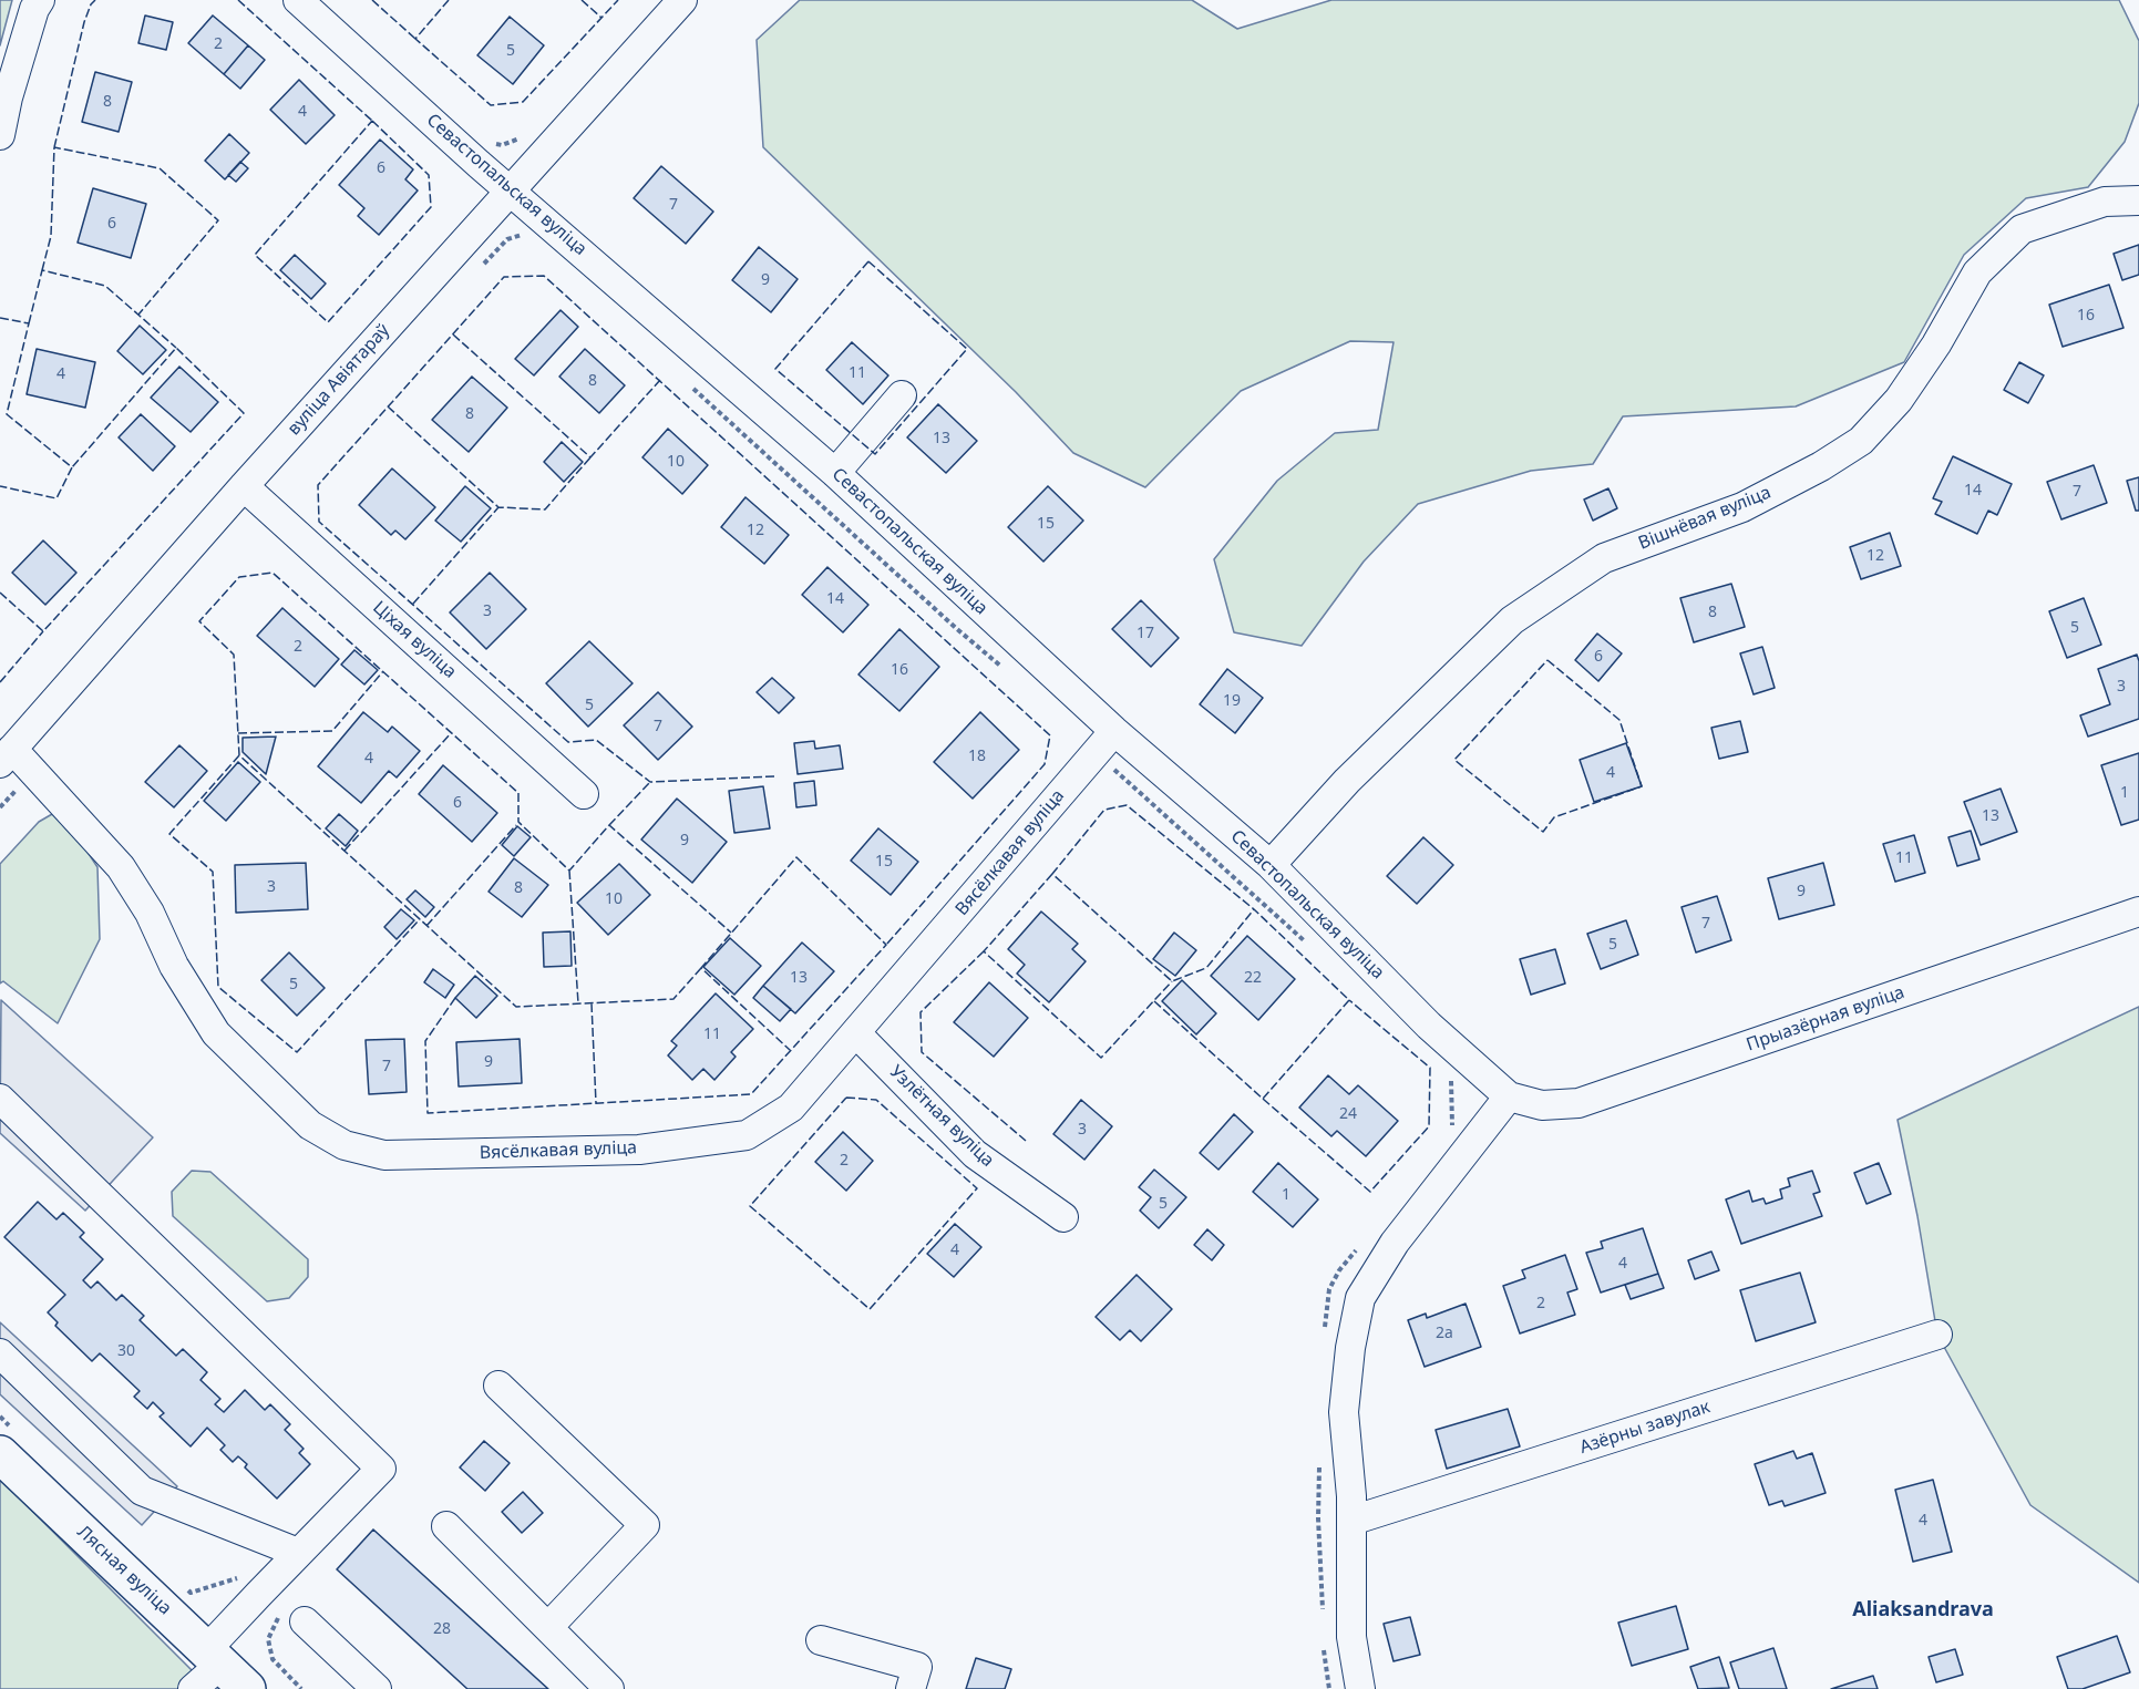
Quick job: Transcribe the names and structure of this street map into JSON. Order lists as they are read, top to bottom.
{
  "streets": {
    "main road": ["Лясная вуліца"],
    "street": [
      "Севастопальская вуліца",
      "вуліца Авіятараў",
      "Вішнёвая вуліца",
      "Ціхая вуліца",
      "Вясёлкавая вуліца",
      "Прыазёрная вуліца",
      "Узлётная вуліца",
      "Азёрны завулак"
    ]
  },
  "crossings": [
    ["Севастопальская вуліца", "вуліца Авіятараў"],
    ["Севастопальская вуліца", "Вішнёвая вуліца"],
    ["Севастопальская вуліца", "Вясёлкавая вуліца"],
    ["Севастопальская вуліца", "Прыазёрная вуліца"],
    ["вуліца Авіятараў", "Ціхая вуліца"],
    ["вуліца Авіятараў", "Вясёлкавая вуліца"],
    ["Вясёлкавая вуліца", "Узлётная вуліца"]
  ],
  "districts": ["Aliaksandrava"],
  "house_numbers": [
    "2",
    "5",
    "8",
    "4",
    "6",
    "7",
    "6",
    "9",
    "16",
    "11",
    "4",
    "8",
    "8",
    "13",
    "10",
    "14",
    "7",
    "15",
    "12",
    "12",
    "14",
    "3",
    "8",
    "5",
    "17",
    "2",
    "6",
    "16",
    "3",
    "19",
    "5",
    "7",
    "18",
    "4",
    "4",
    "1",
    "6",
    "13",
    "9",
    "11",
    "15",
    "3",
    "8",
    "9",
    "10",
    "7",
    "5",
    "13",
    "22",
    "5",
    "11",
    "9",
    "7",
    "24",
    "3",
    "2",
    "1",
    "5",
    "4",
    "4",
    "2",
    "2а",
    "30",
    "4",
    "28"
  ]
}
